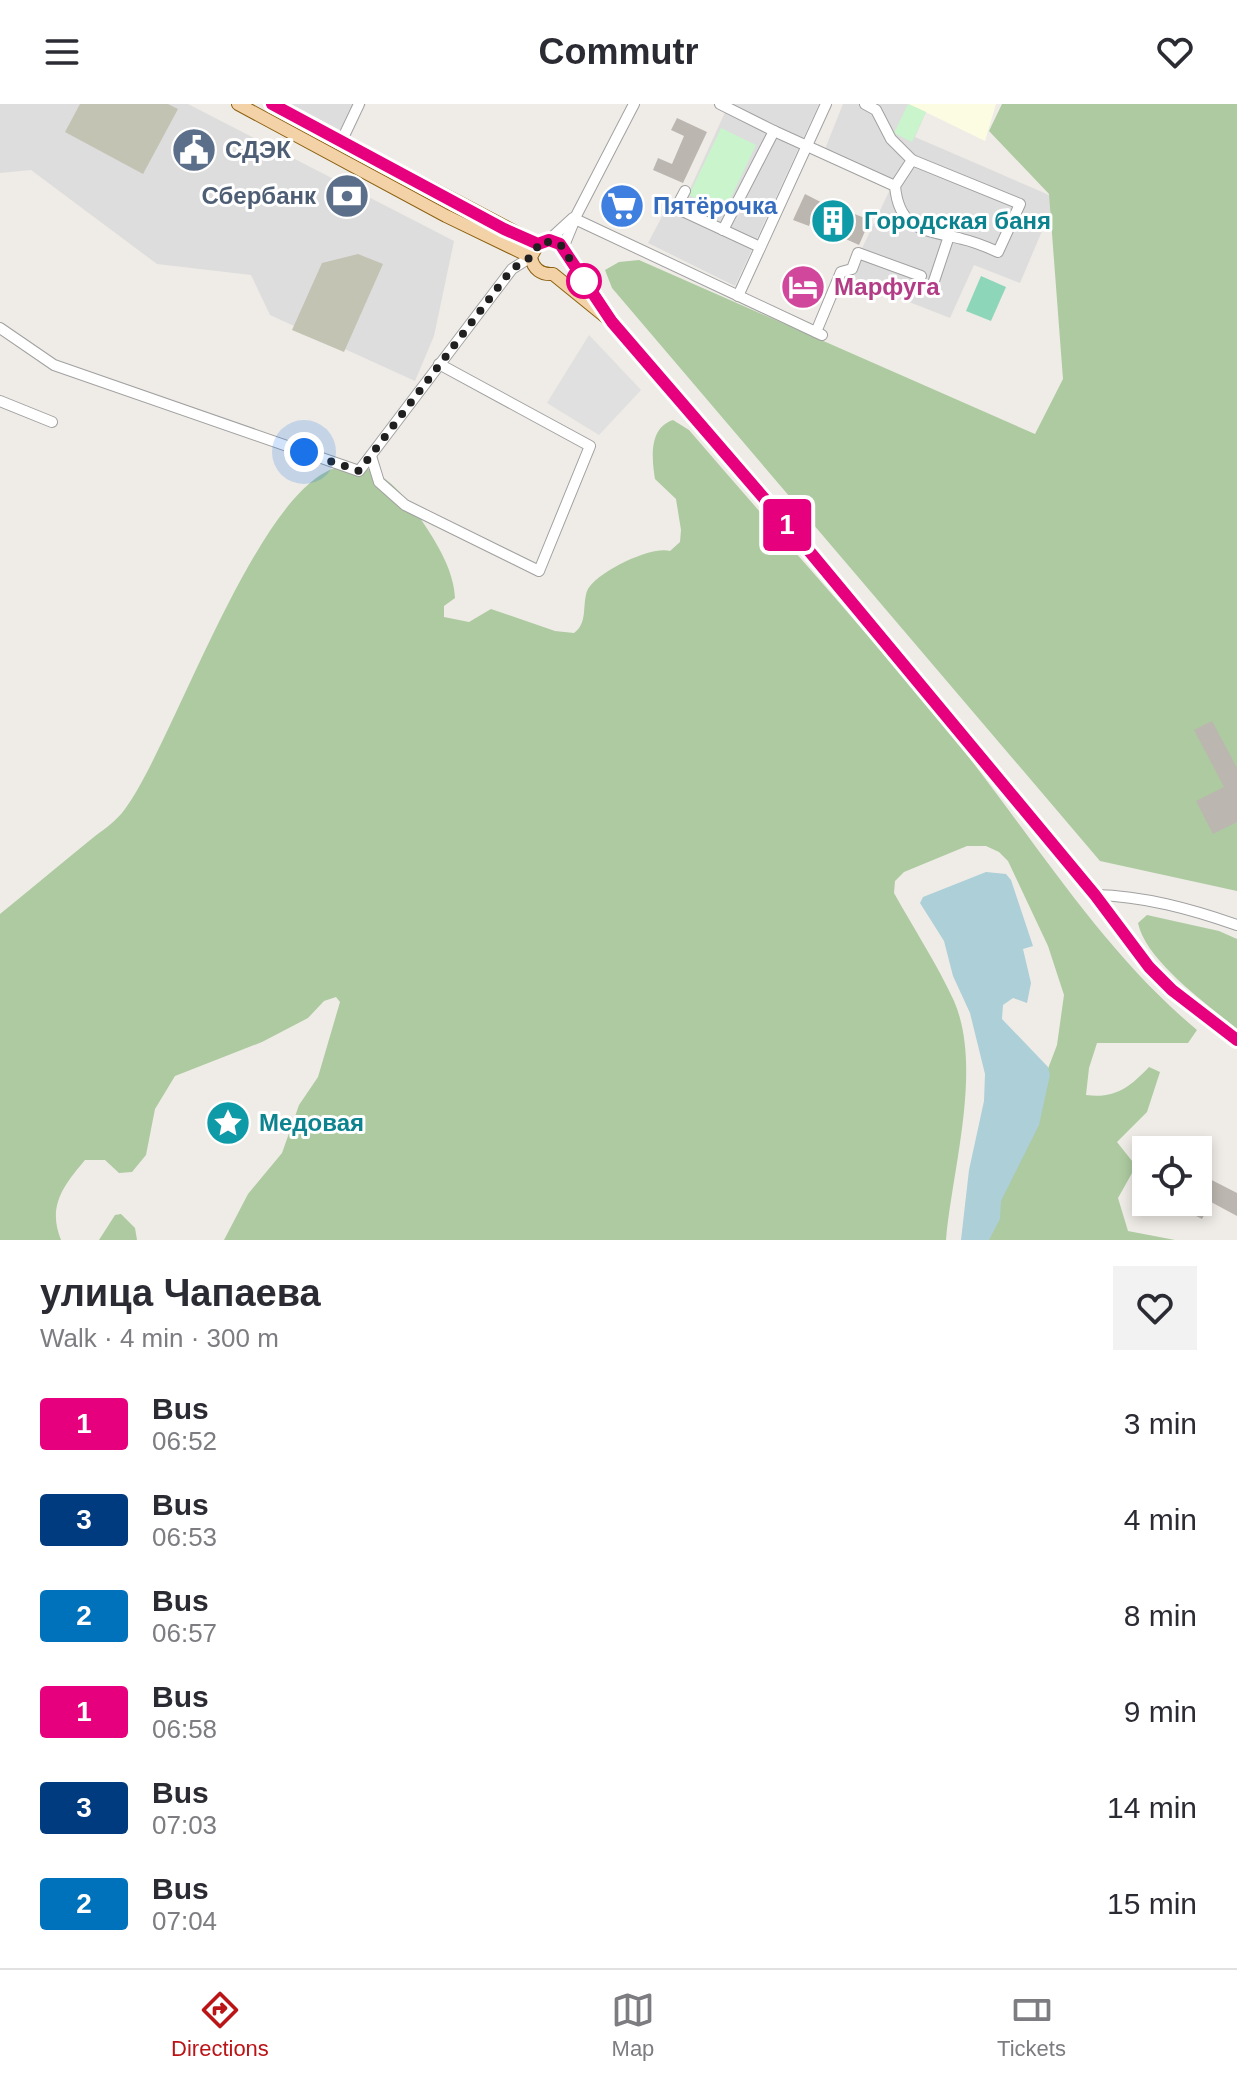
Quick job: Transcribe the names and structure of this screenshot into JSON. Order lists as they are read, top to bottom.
{
  "places": {
    "public building": ["СДЭК"],
    "bank": ["Сбербанк"],
    "supermarket": ["Пятёрочка"],
    "building": ["Городская баня"],
    "hotel": ["Марфуга"],
    "place": ["Медовая"]
  },
  "lines": ["bus line 1"],
  "page": {
    "header": "Commutr",
    "on_map": "1",
    "heading": ["улица Чапаева", "Walk · 4 min · 300 m"],
    "list": [
      {
        "mark": "1",
        "name": "Bus",
        "note": "06:52",
        "value": "3 min"
      },
      {
        "mark": "3",
        "name": "Bus",
        "note": "06:53",
        "value": "4 min"
      },
      {
        "mark": "2",
        "name": "Bus",
        "note": "06:57",
        "value": "8 min"
      },
      {
        "mark": "1",
        "name": "Bus",
        "note": "06:58",
        "value": "9 min"
      },
      {
        "mark": "3",
        "name": "Bus",
        "note": "07:03",
        "value": "14 min"
      },
      {
        "mark": "2",
        "name": "Bus",
        "note": "07:04",
        "value": "15 min"
      }
    ],
    "tabs": ["Directions", "Map", "Tickets"]
  }
}
